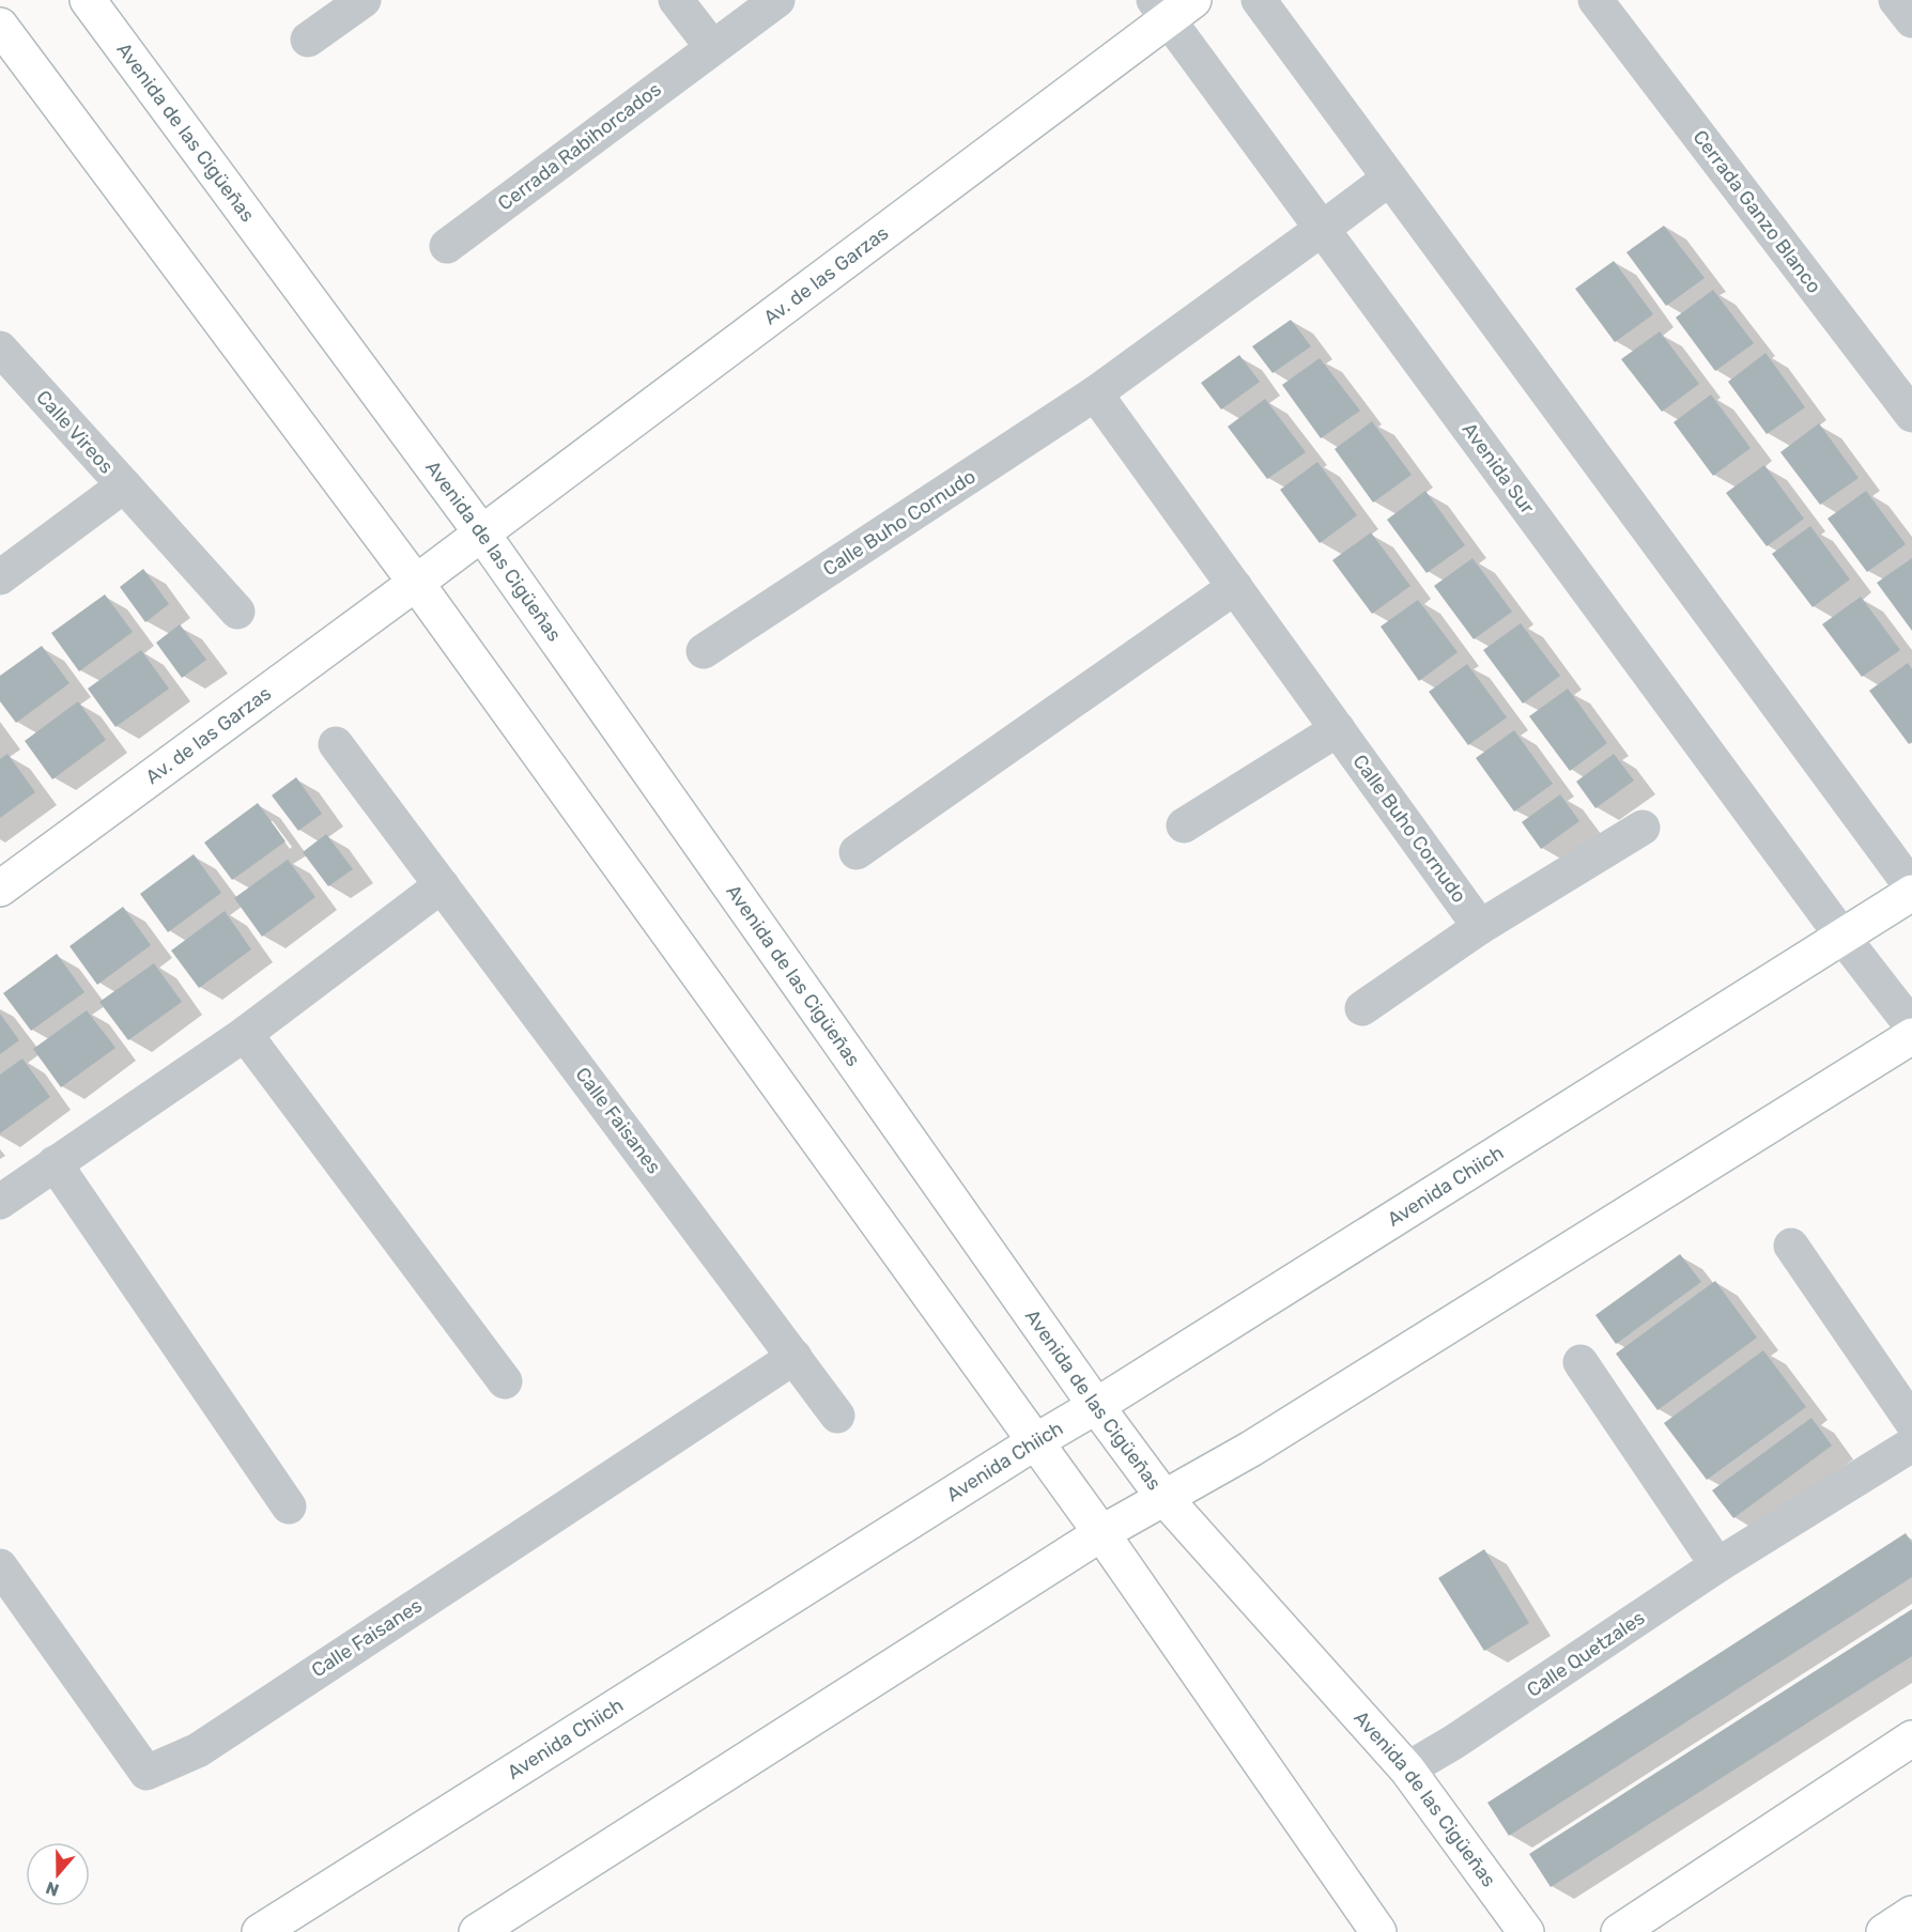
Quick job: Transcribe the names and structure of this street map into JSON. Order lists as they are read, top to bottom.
{
  "streets": {
    "main road": ["Avenida de las Cigüeñas", "Av. de las Garzas", "Avenida Chiich"],
    "street": [
      "Cerrada Rabihorcados",
      "Cerrada Ganzo Blanco",
      "Calle Vireos",
      "Avenida Sur",
      "Calle Buho Cornudo",
      "Calle Faisanes",
      "Calle Quetzales"
    ]
  },
  "crossings": [
    ["Avenida de las Cigüeñas", "Av. de las Garzas"],
    ["Avenida de las Cigüeñas", "Avenida Chiich"],
    ["Avenida de las Cigüeñas", "Calle Quetzales"],
    ["Av. de las Garzas", "Avenida Sur"],
    ["Avenida Sur", "Calle Buho Cornudo"],
    ["Avenida Sur", "Avenida Chiich"]
  ],
  "north": "bottom"
}
